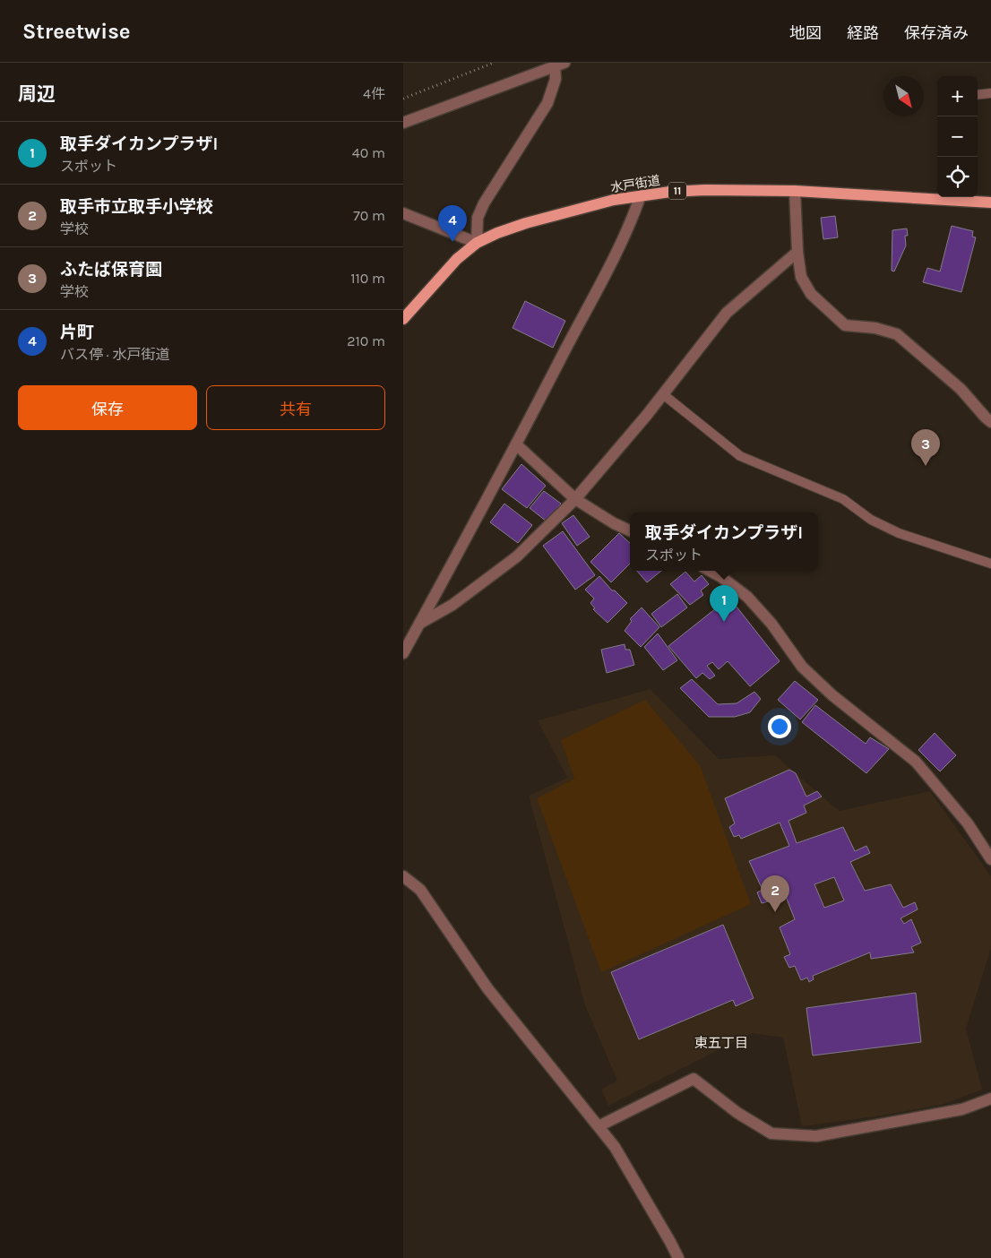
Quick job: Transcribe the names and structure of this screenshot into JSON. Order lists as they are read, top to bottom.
{
  "streets": {
    "main road": ["水戸街道", "11"]
  },
  "districts": ["東五丁目"],
  "north": "bottom right",
  "page": {
    "header": "Streetwise",
    "nav": ["地図", "経路", "保存済み"],
    "heading": ["周辺", "4件"],
    "map_buttons": ["+", "−"],
    "list": [
      {
        "mark": "1",
        "name": "取手ダイカンプラザI",
        "note": "スポット",
        "value": "40 m"
      },
      {
        "mark": "2",
        "name": "取手市立取手小学校",
        "note": "学校",
        "value": "70 m"
      },
      {
        "mark": "3",
        "name": "ふたば保育園",
        "note": "学校",
        "value": "110 m"
      },
      {
        "mark": "4",
        "name": "片町",
        "note": "バス停 · 水戸街道",
        "value": "210 m"
      }
    ],
    "pins": [
      "4",
      "3",
      "1",
      "2"
    ],
    "buttons": ["保存", "共有"],
    "popup": ["取手ダイカンプラザI", "スポット"]
  }
}
